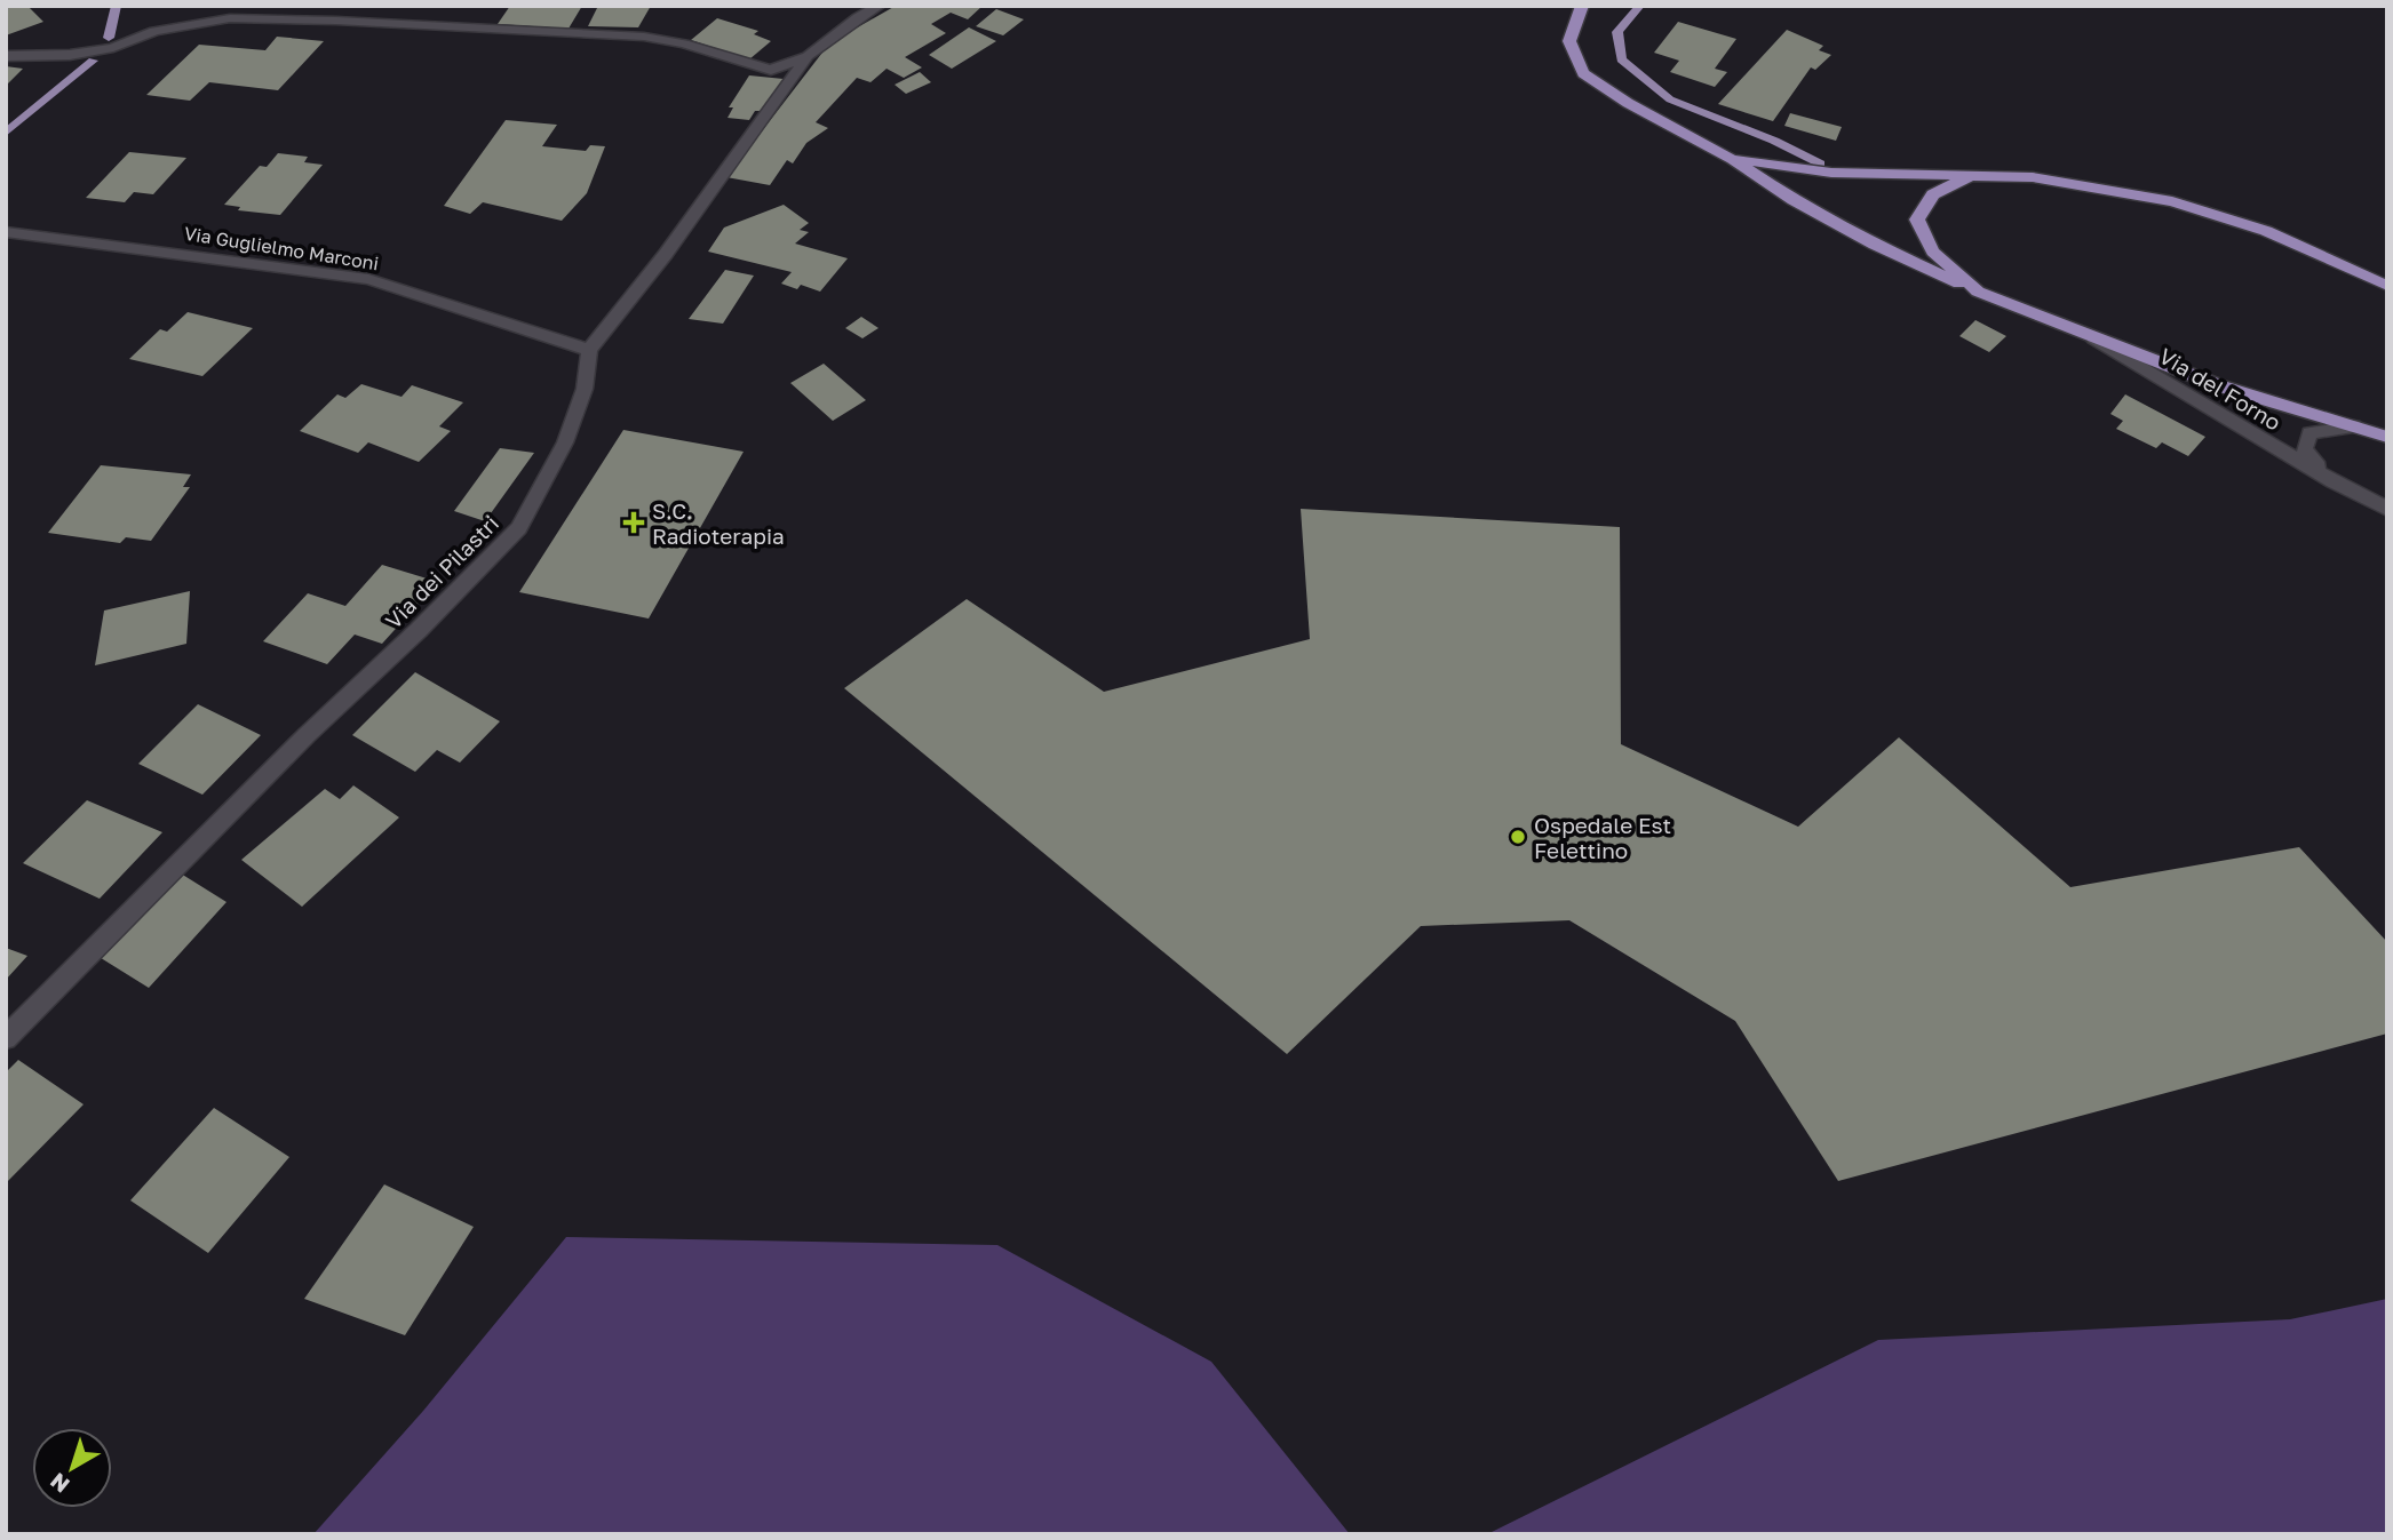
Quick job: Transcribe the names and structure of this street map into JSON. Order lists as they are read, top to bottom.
{
  "streets": {
    "street": ["Via Guglielmo Marconi", "Via del Forno", "Via dei Pilastri"]
  },
  "crossings": [
    ["Via Guglielmo Marconi", "Via dei Pilastri"]
  ],
  "places": {
    "health": ["S.C. Radioterapia"],
    "other": ["Ospedale Est Felettino"]
  },
  "north": "bottom left"
}
